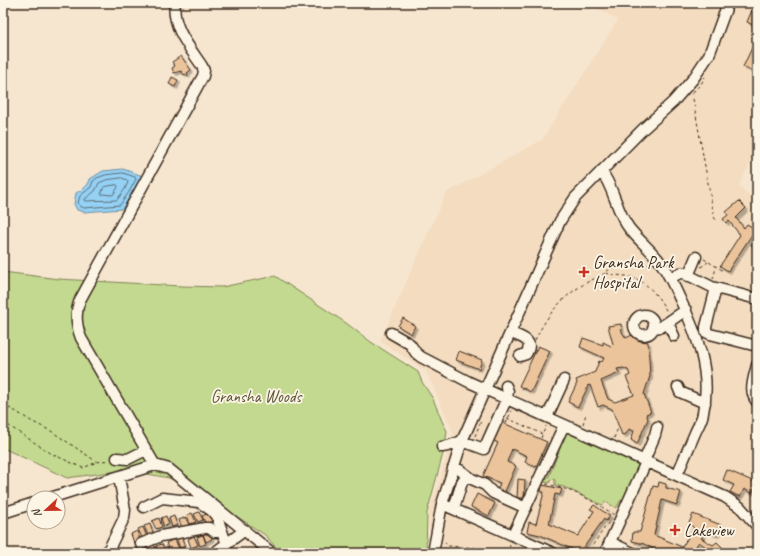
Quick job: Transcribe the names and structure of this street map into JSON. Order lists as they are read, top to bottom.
{
  "parks": ["Gransha Woods"],
  "places": {
    "health": ["Gransha Park Hospital", "Lakeview"]
  },
  "north": "left"
}
